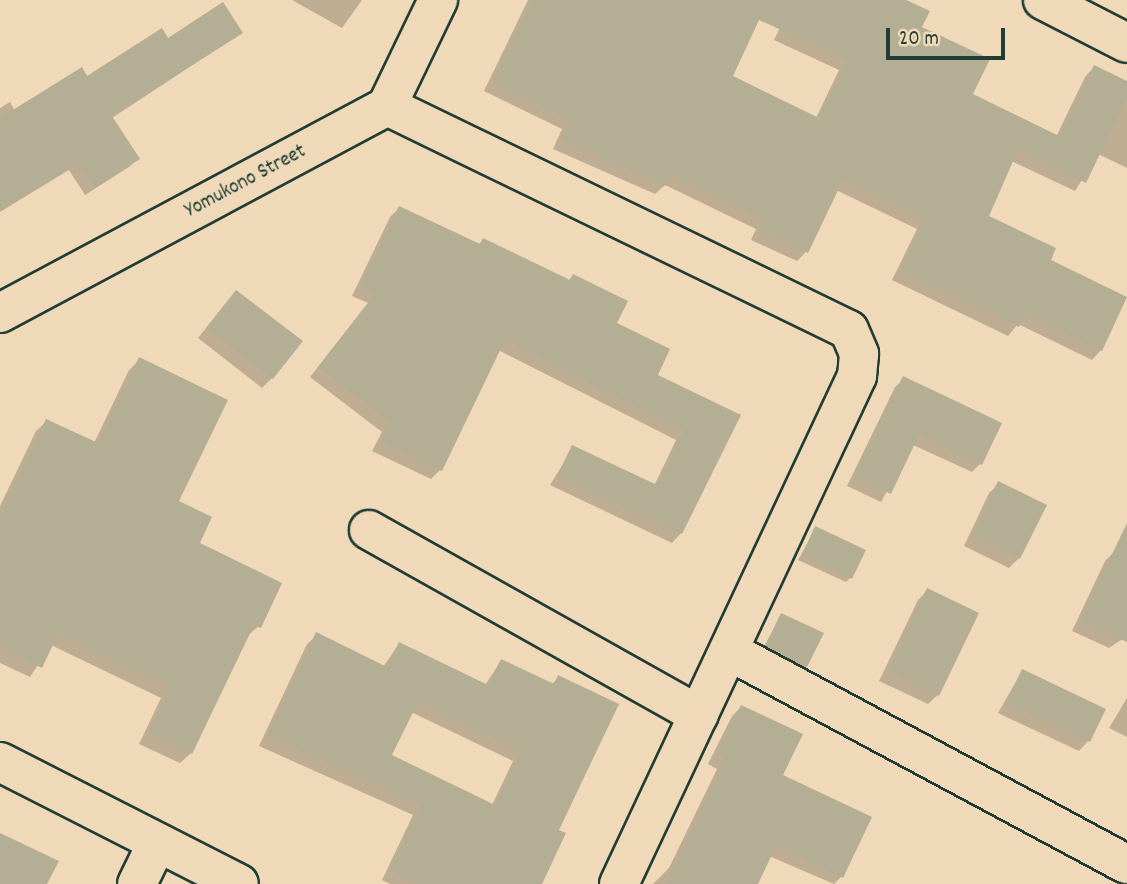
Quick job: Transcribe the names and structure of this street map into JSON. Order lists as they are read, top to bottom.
{
  "streets": {
    "street": ["Yomukono Street"]
  },
  "scale_bar": "20 m"
}
